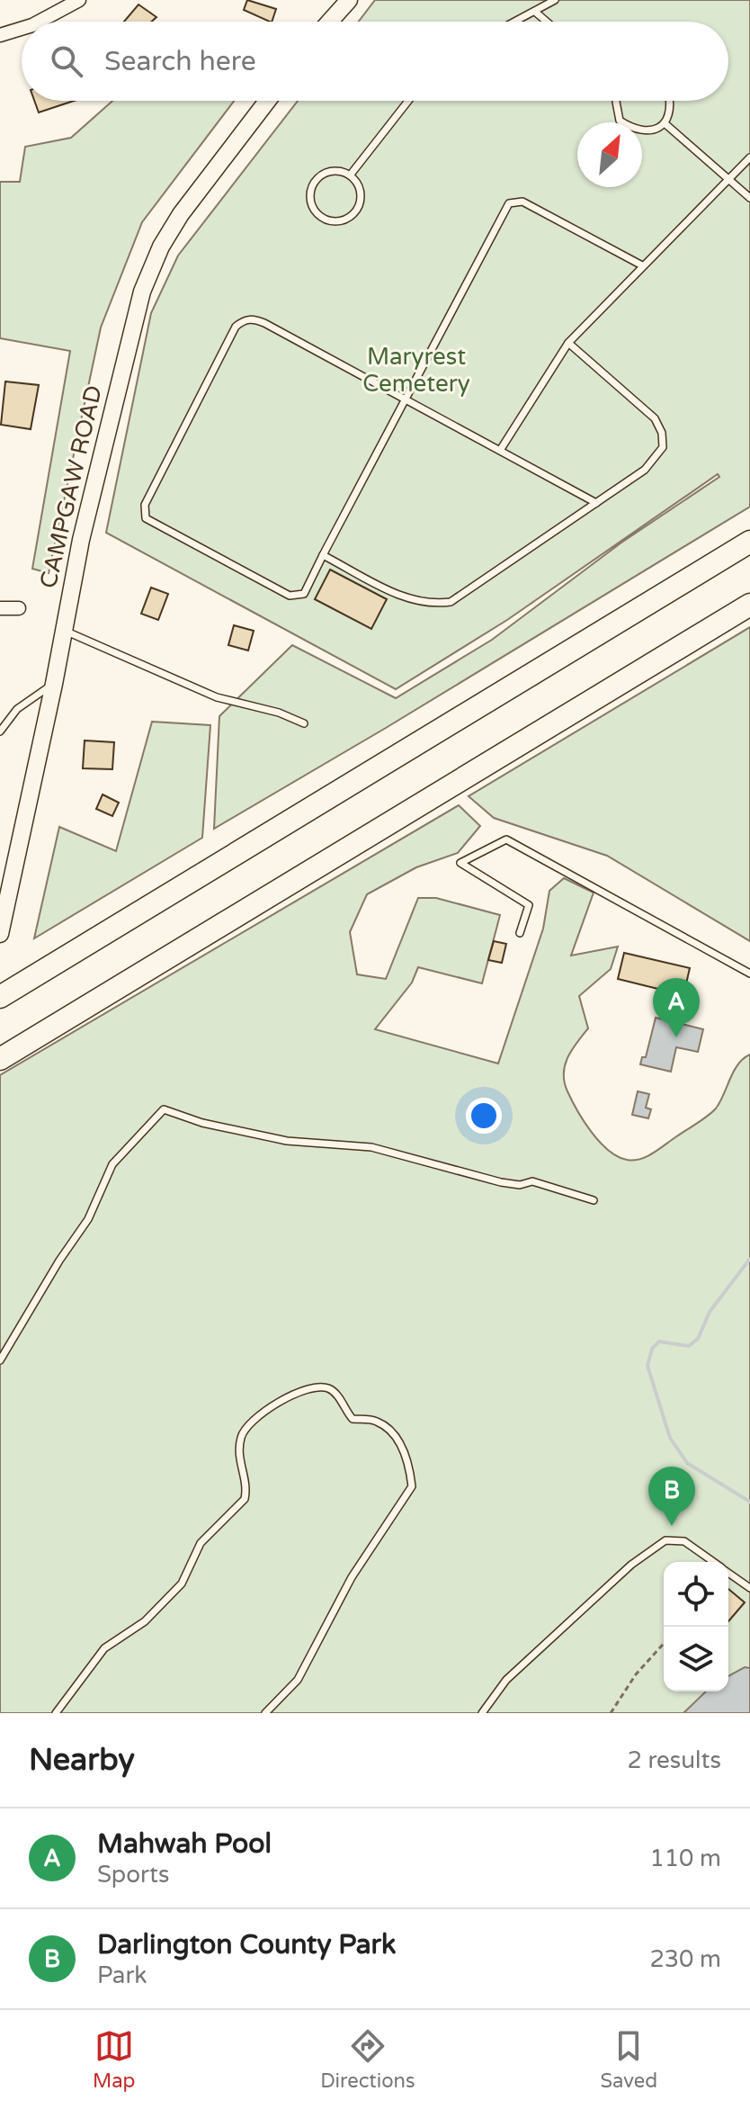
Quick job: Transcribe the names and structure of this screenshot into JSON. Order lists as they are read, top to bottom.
{
  "streets": {
    "main road": ["CAMPGAW ROAD"]
  },
  "parks": ["Maryrest Cemetery"],
  "north": "top right",
  "page": {
    "search": "Search here",
    "pins": ["A", "B"],
    "heading": ["Nearby", "2 results"],
    "list": [
      {
        "mark": "A",
        "name": "Mahwah Pool",
        "note": "Sports",
        "value": "110 m"
      },
      {
        "mark": "B",
        "name": "Darlington County Park",
        "note": "Park",
        "value": "230 m"
      }
    ],
    "nav": ["Map", "Directions", "Saved"]
  }
}
